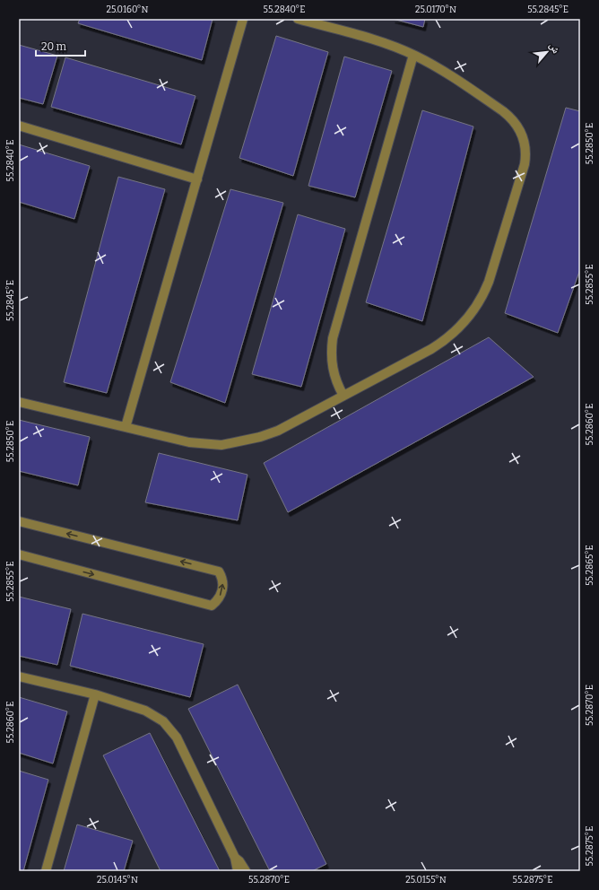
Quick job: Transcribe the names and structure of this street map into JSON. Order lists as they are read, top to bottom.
{
  "scale_bar": "20 m",
  "north": "top right",
  "coordinates": [
    "25.0160°N",
    "55.2840°E",
    "25.0170°N",
    "55.2845°E",
    "55.2850°E",
    "55.2855°E",
    "55.2860°E",
    "55.2865°E",
    "55.2870°E",
    "55.2875°E",
    "25.0145°N",
    "25.0155°N"
  ]
}
